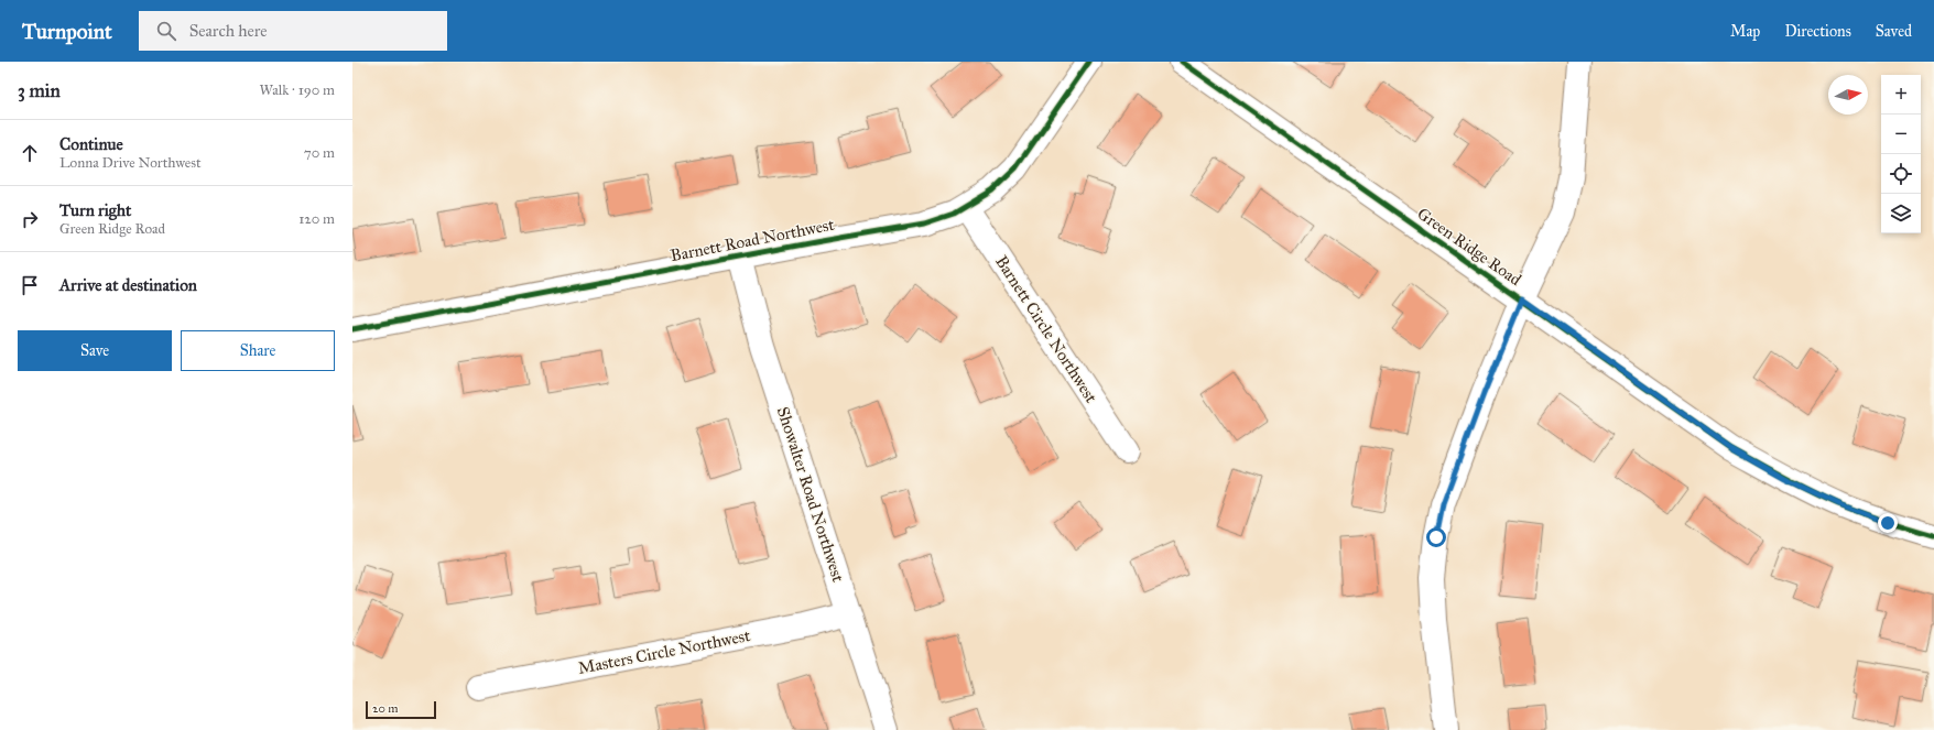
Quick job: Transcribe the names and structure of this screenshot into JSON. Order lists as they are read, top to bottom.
{
  "streets": {
    "street": [
      "Barnett Road Northwest",
      "Green Ridge Road",
      "Barnett Circle Northwest",
      "Showalter Road Northwest",
      "Masters Circle Northwest"
    ]
  },
  "crossings": [
    ["Barnett Road Northwest", "Barnett Circle Northwest"],
    ["Barnett Road Northwest", "Showalter Road Northwest"],
    ["Showalter Road Northwest", "Masters Circle Northwest"]
  ],
  "scale_bar": "20 m",
  "north": "right",
  "page": {
    "header": "Turnpoint",
    "search": "Search here",
    "nav": ["Map", "Directions", "Saved"],
    "heading": ["3 min", "Walk · 190 m"],
    "map_buttons": ["+", "−"],
    "list": [
      ["Continue", "Lonna Drive Northwest", "70 m"],
      ["Turn right", "Green Ridge Road", "120 m"],
      "Arrive at destination"
    ],
    "buttons": ["Save", "Share"],
    "scale": "20 m"
  }
}
